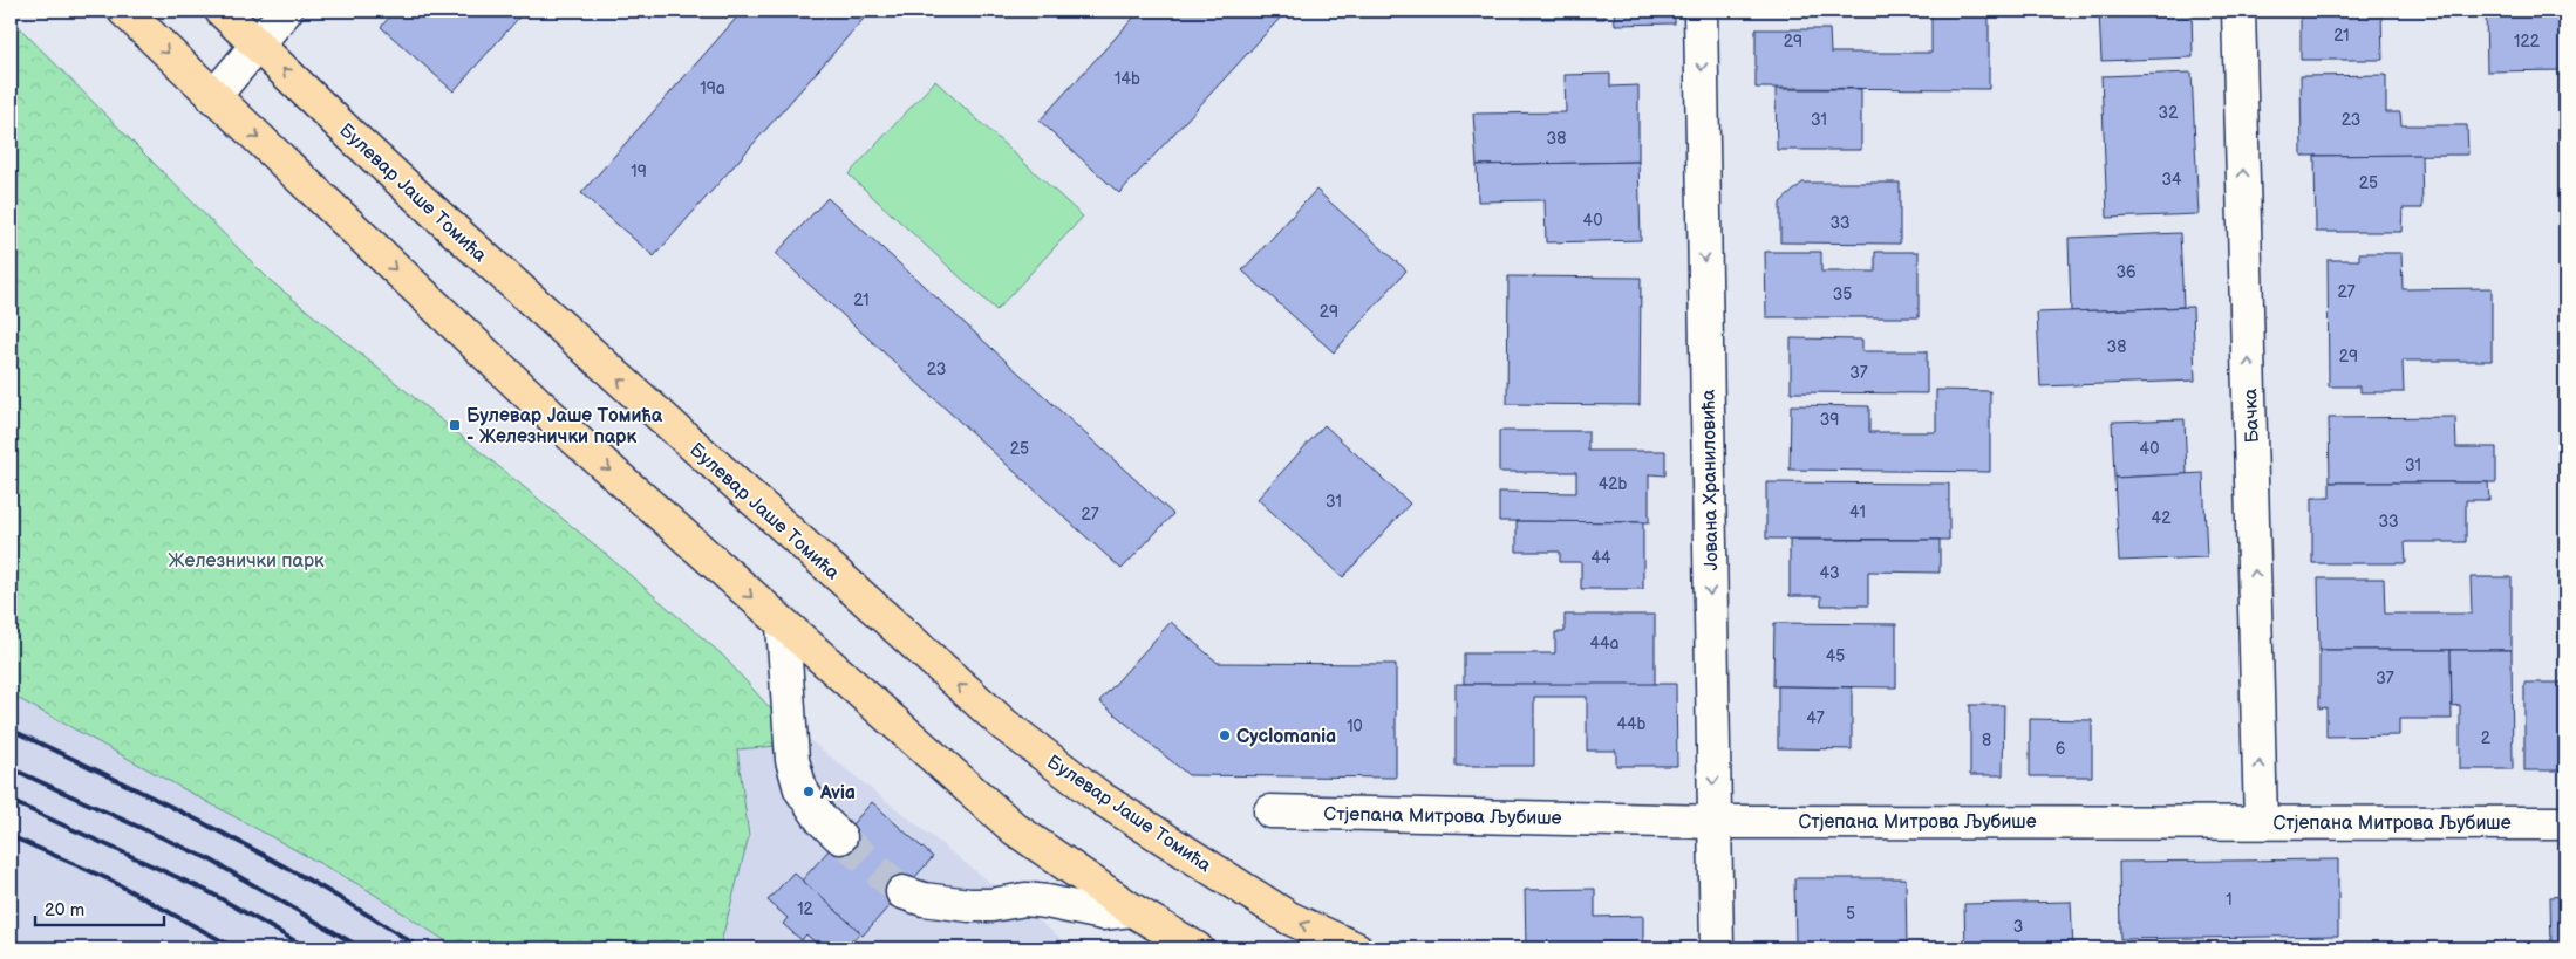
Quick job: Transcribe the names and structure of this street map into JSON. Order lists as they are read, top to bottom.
{
  "streets": {
    "main road": ["Булевар Јаше Томића"],
    "street": ["Бачка", "Јована Храниловића", "Стјепана Митрова Љубише"]
  },
  "crossings": [
    ["Бачка", "Стјепана Митрова Љубише"],
    ["Јована Храниловића", "Стјепана Митрова Љубише"]
  ],
  "one_way": ["Бачка", "Јована Храниловића"],
  "parks": ["Железнички парк"],
  "places": {
    "transit": ["Булевар Јаше Томића - Железнички парк"],
    "other": ["Cyclomania", "Avia"]
  },
  "house_numbers": [
    "21",
    "29",
    "122",
    "14b",
    "19a",
    "32",
    "31",
    "23",
    "38",
    "19",
    "34",
    "25",
    "40",
    "33",
    "36",
    "27",
    "35",
    "21",
    "29",
    "38",
    "29",
    "23",
    "37",
    "39",
    "25",
    "40",
    "31",
    "42b",
    "31",
    "41",
    "27",
    "42",
    "33",
    "44",
    "43",
    "44a",
    "45",
    "37",
    "47",
    "44b",
    "10",
    "2",
    "8",
    "6",
    "1",
    "12",
    "5",
    "3"
  ],
  "scale_bar": "20 m"
}
